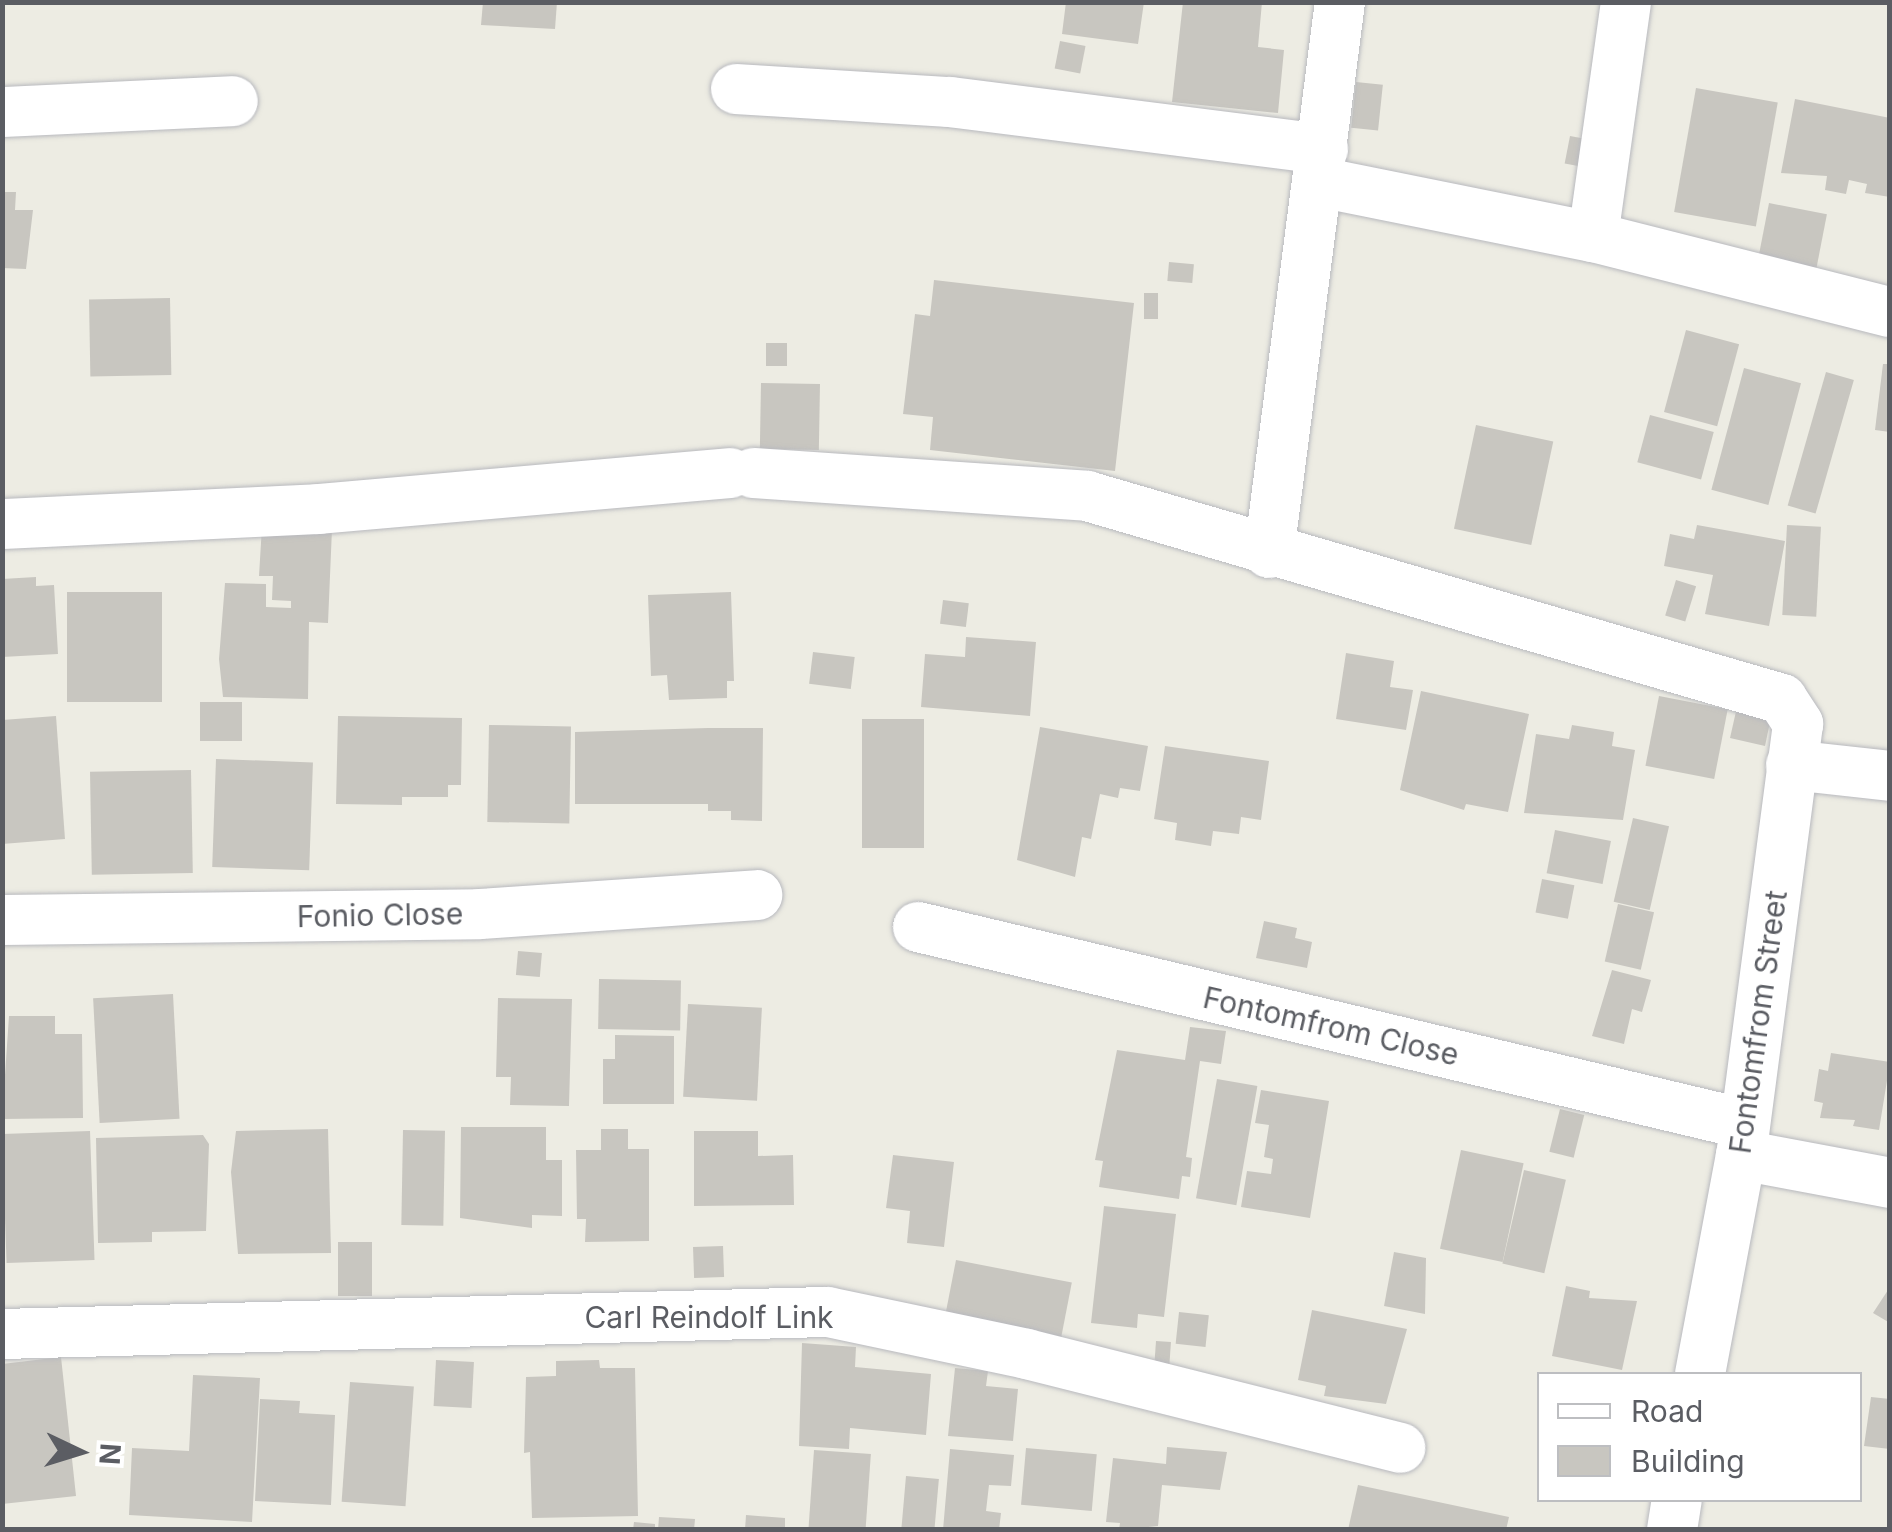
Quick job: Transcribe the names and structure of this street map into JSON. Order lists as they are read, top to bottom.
{
  "streets": {
    "street": [
      "Fonio Close",
      "Fontomfrom Street",
      "Fontomfrom Close",
      "Carl Reindolf Link"
    ]
  },
  "crossings": [
    ["Fontomfrom Street", "Fontomfrom Close"]
  ],
  "legend": ["Road", "Building"],
  "north": "right"
}
